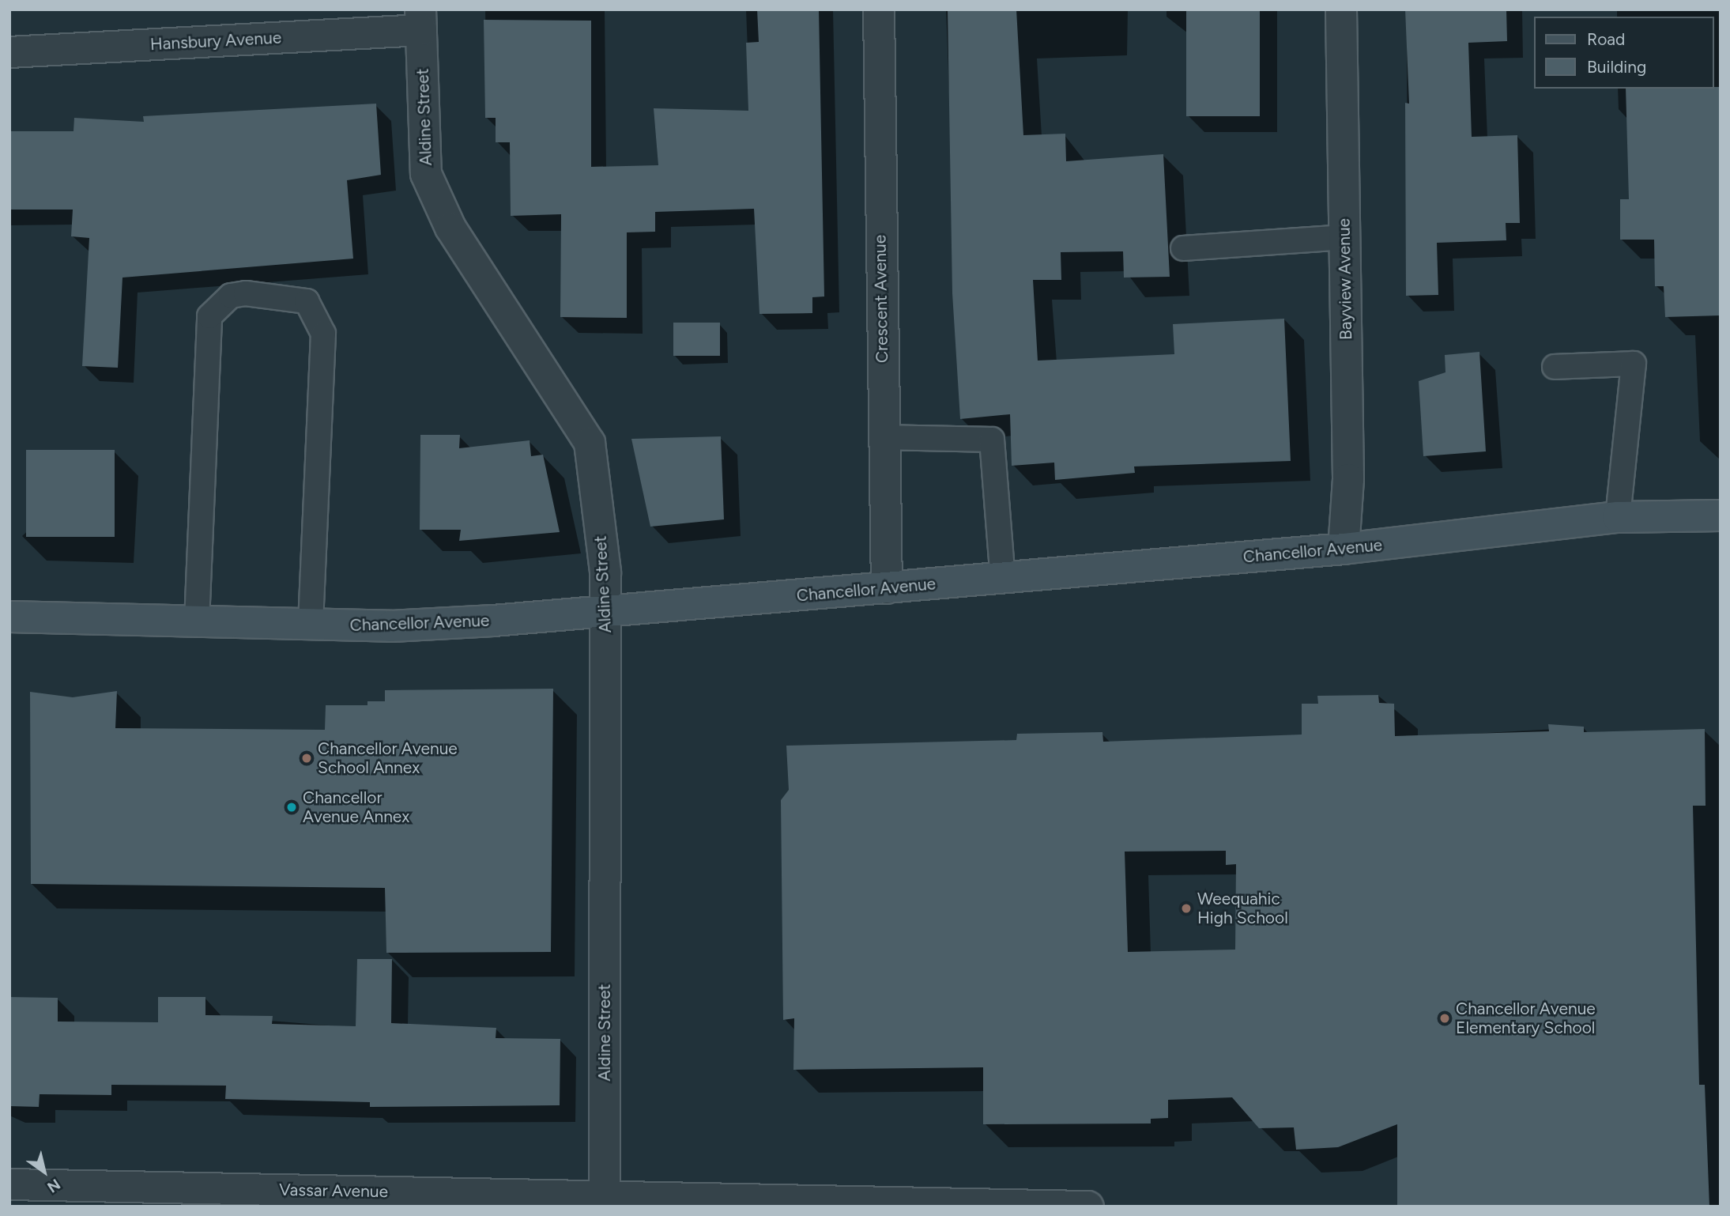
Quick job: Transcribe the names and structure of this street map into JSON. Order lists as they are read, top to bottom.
{
  "streets": {
    "main road": ["Chancellor Avenue"],
    "street": [
      "Hansbury Avenue",
      "Aldine Street",
      "Bayview Avenue",
      "Crescent Avenue",
      "Vassar Avenue"
    ]
  },
  "crossings": [
    ["Hansbury Avenue", "Aldine Street"],
    ["Aldine Street", "Chancellor Avenue"],
    ["Aldine Street", "Vassar Avenue"],
    ["Bayview Avenue", "Chancellor Avenue"],
    ["Crescent Avenue", "Chancellor Avenue"]
  ],
  "places": [
    "Chancellor Avenue School Annex",
    "Chancellor Avenue Annex",
    "Weequahic High School",
    "Chancellor Avenue Elementary School"
  ],
  "legend": ["Road", "Building"],
  "north": "bottom right"
}
